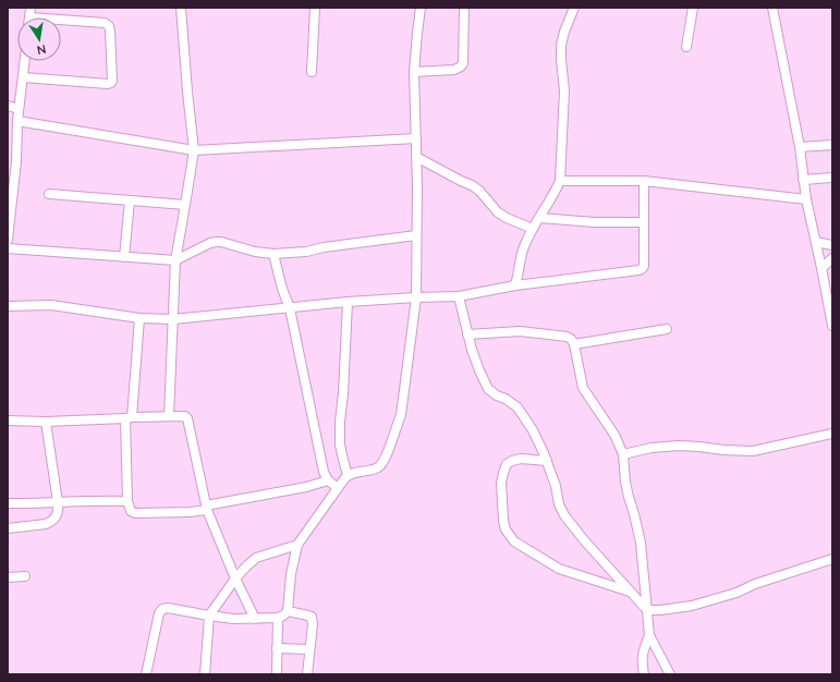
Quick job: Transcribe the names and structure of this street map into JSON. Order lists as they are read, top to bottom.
{
  "north": "bottom"
}
